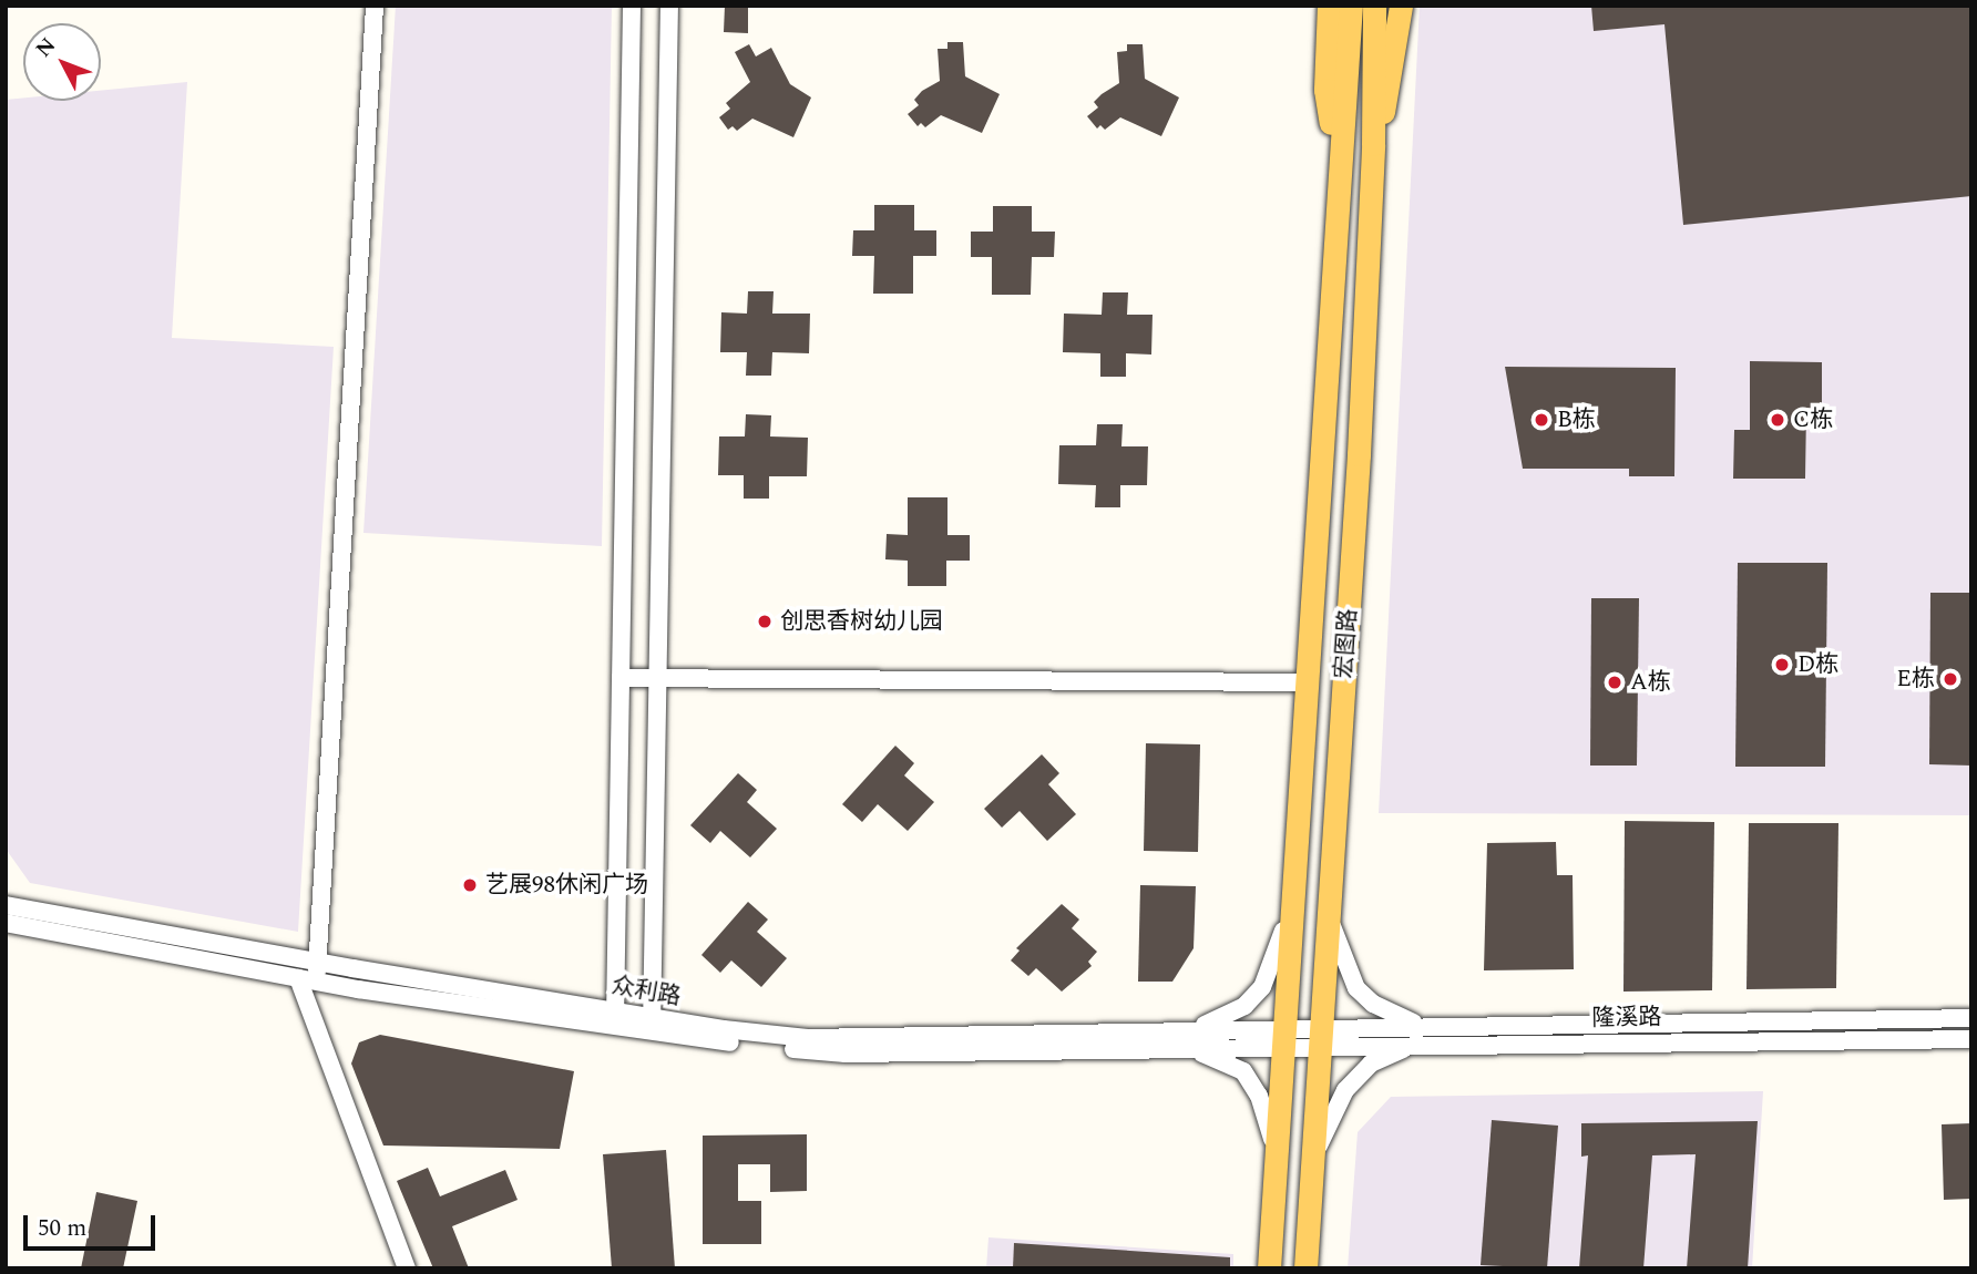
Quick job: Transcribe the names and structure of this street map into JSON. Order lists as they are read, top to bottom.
{
  "streets": {
    "main road": ["宏图路"],
    "street": ["众利路", "隆溪路"]
  },
  "crossings": [
    ["宏图路", "众利路"],
    ["宏图路", "隆溪路"],
    ["众利路", "隆溪路"]
  ],
  "places": [
    "B栋",
    "C栋",
    "创思香树幼儿园",
    "D栋",
    "E栋",
    "A栋",
    "艺展98休闲广场"
  ],
  "scale_bar": "50 m",
  "north": "top left"
}
